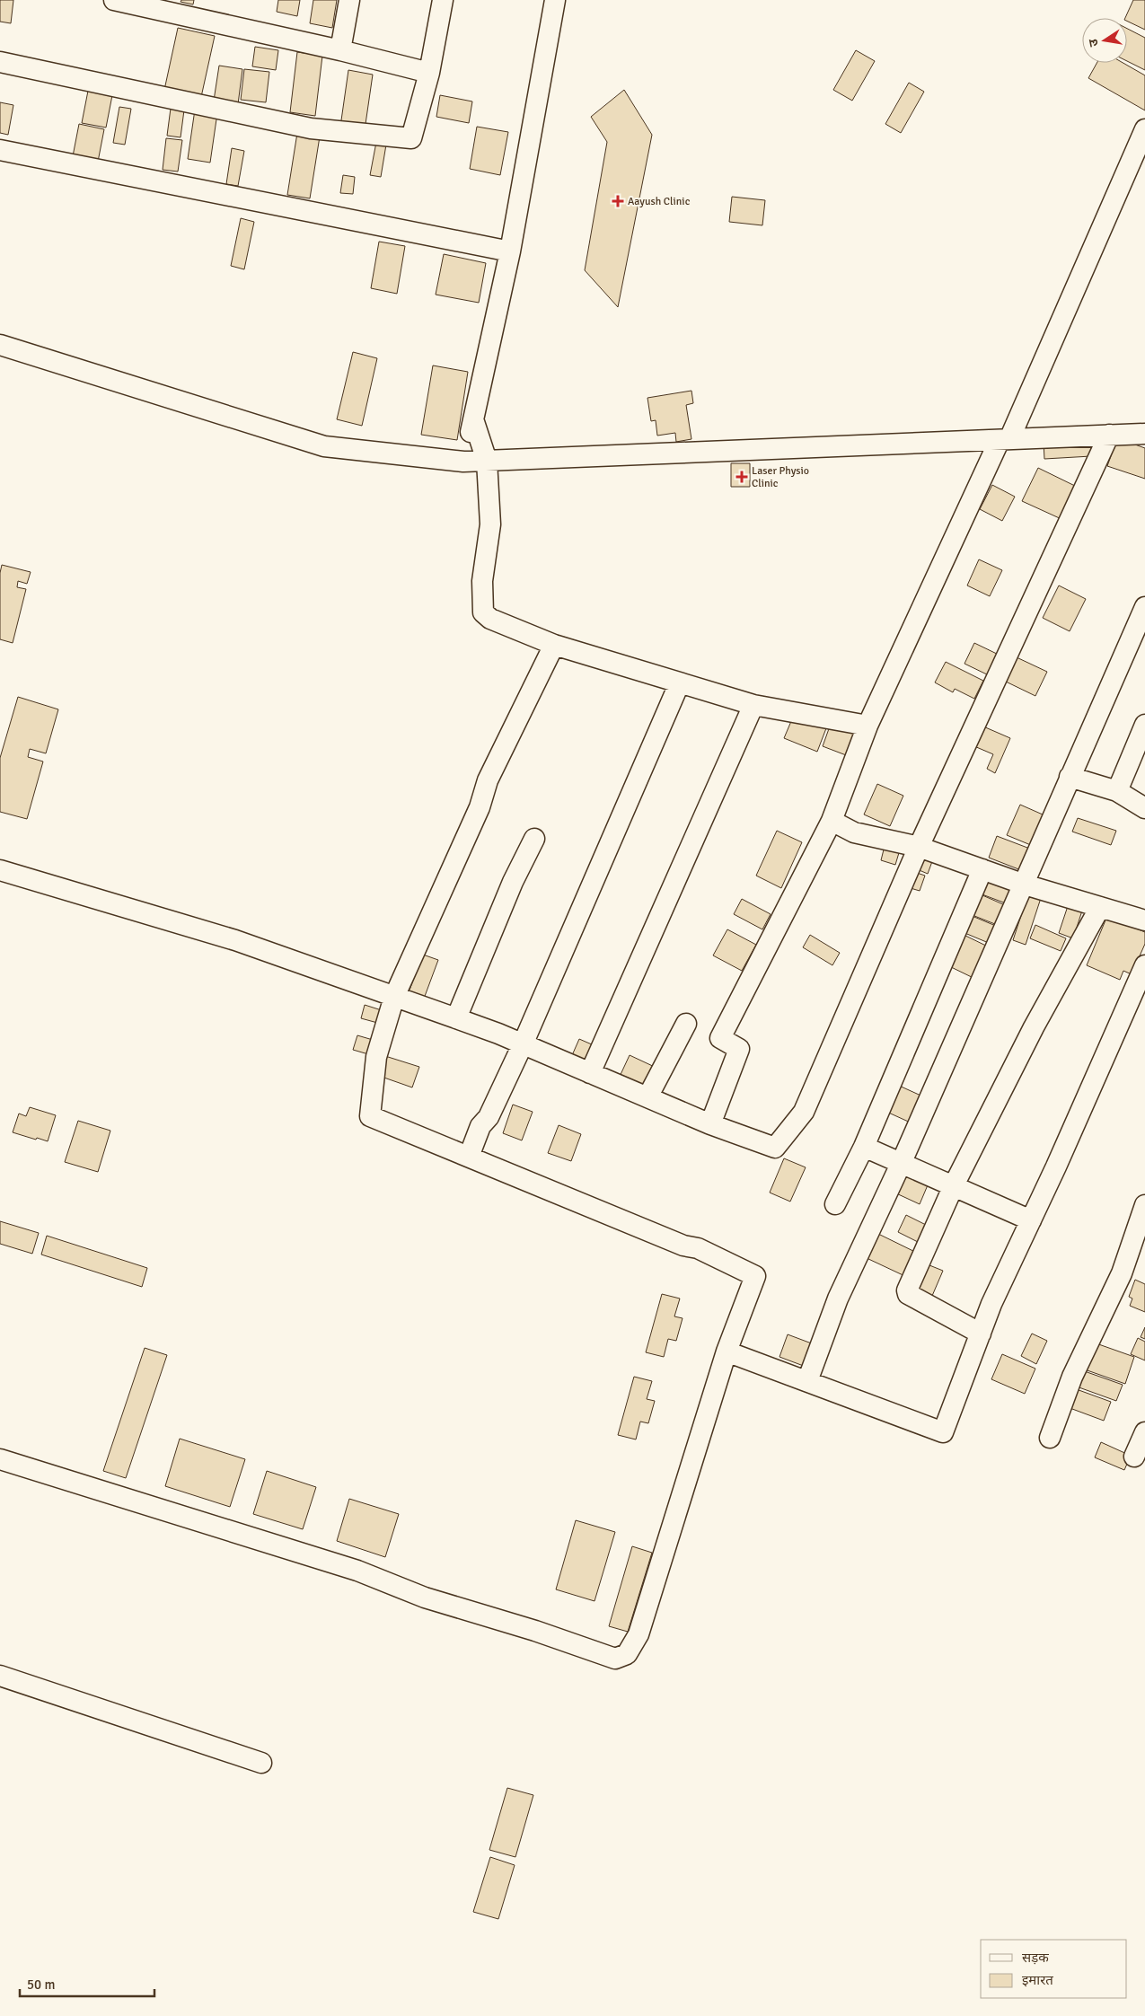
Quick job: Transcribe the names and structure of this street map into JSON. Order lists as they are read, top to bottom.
{
  "places": {
    "health": ["Aayush Clinic", "Laser Physio Clinic"]
  },
  "legend": ["सड़क", "इमारत"],
  "scale_bar": "50 m",
  "north": "left"
}
